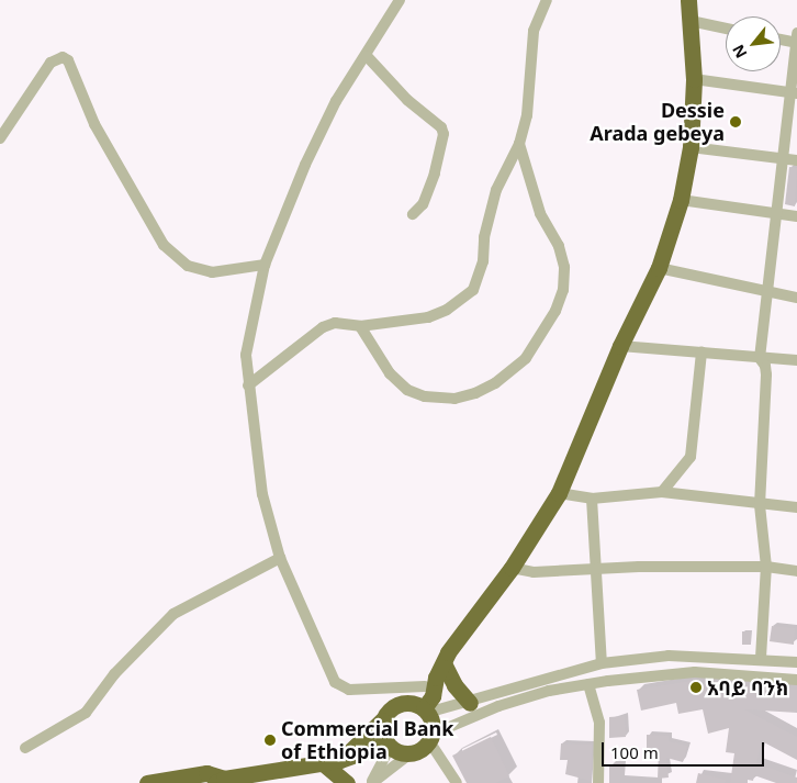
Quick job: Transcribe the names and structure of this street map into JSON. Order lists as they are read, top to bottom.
{
  "places": ["Dessie Arada gebeya", "አባይ ባንክ", "Commercial Bank of Ethiopia"],
  "scale_bar": "100 m",
  "north": "bottom left"
}
